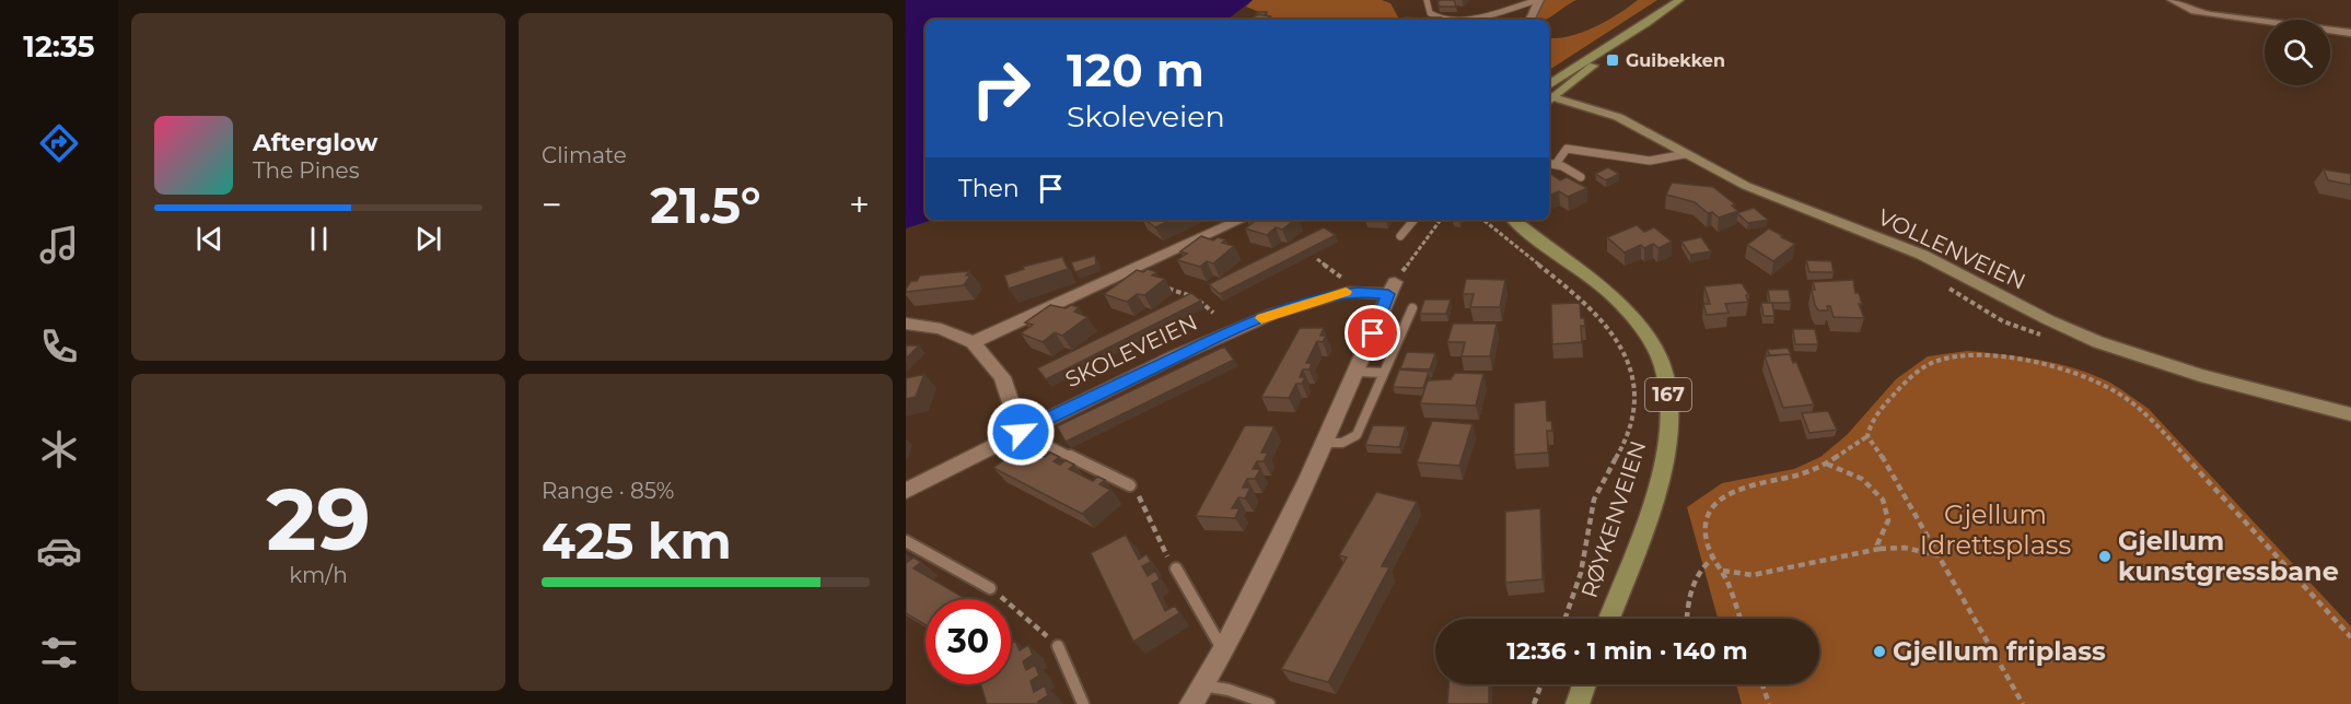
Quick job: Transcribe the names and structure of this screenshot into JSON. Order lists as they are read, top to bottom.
{
  "streets": {
    "main road": ["VOLLENVEIEN", "167", "RØYKENVEIEN"],
    "street": ["SKOLEVEIEN"]
  },
  "parks": ["Gjellum Idrettsplass"],
  "places": {
    "transit": ["Guibekken"],
    "other": ["Gjellum kunstgressbane", "Gjellum friplass"]
  },
  "page": {
    "tabs": "12:35",
    "tile": [
      "Climate",
      ["29", "km/h"],
      ["Range · 85%", "425 km"]
    ],
    "turn": ["120 m", "Skoleveien"],
    "song": ["Afterglow", "The Pines"],
    "then": "Then",
    "heat": ["−", "21.5°", "+"],
    "limit": "30",
    "trip": "12:36 · 1 min · 140 m"
  }
}
